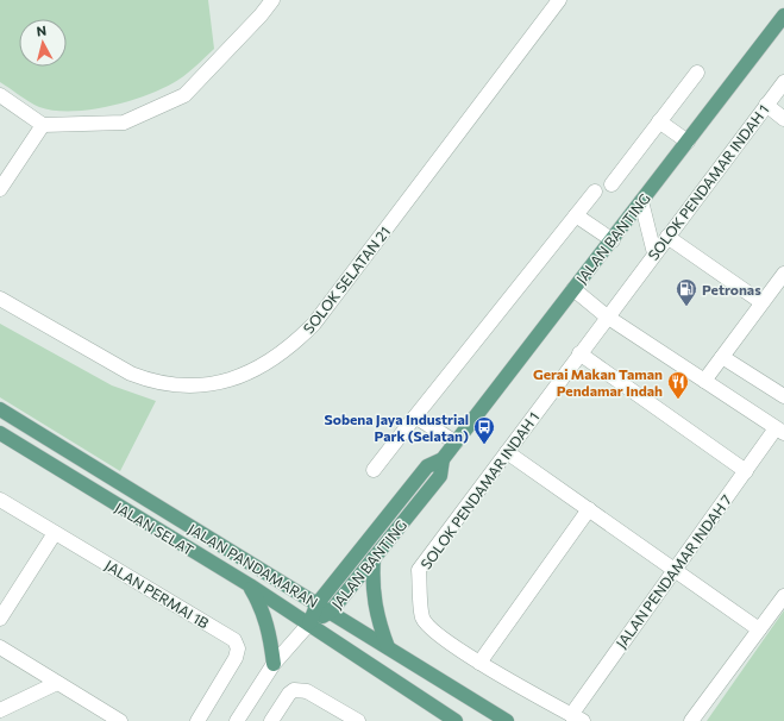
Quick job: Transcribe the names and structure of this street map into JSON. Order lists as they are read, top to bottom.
{
  "streets": {
    "main road": ["JALAN BANTING", "JALAN SELAT", "JALAN PANDAMARAN"],
    "street": [
      "SOLOK PENDAMAR INDAH 1",
      "SOLOK SELATAN 21",
      "JALAN PENDAMAR INDAH 7",
      "JALAN PERMAI 1B"
    ]
  },
  "crossings": [
    ["SOLOK PENDAMAR INDAH 1", "JALAN PENDAMAR INDAH 7"],
    ["JALAN BANTING", "JALAN SELAT"],
    ["JALAN BANTING", "JALAN PANDAMARAN"],
    ["JALAN SELAT", "JALAN PANDAMARAN"]
  ],
  "places": {
    "fuel station": ["Petronas"],
    "restaurant": ["Gerai Makan Taman Pendamar Indah"],
    "bus stop": ["Sobena Jaya Industrial Park (Selatan)"]
  },
  "north": "top"
}
